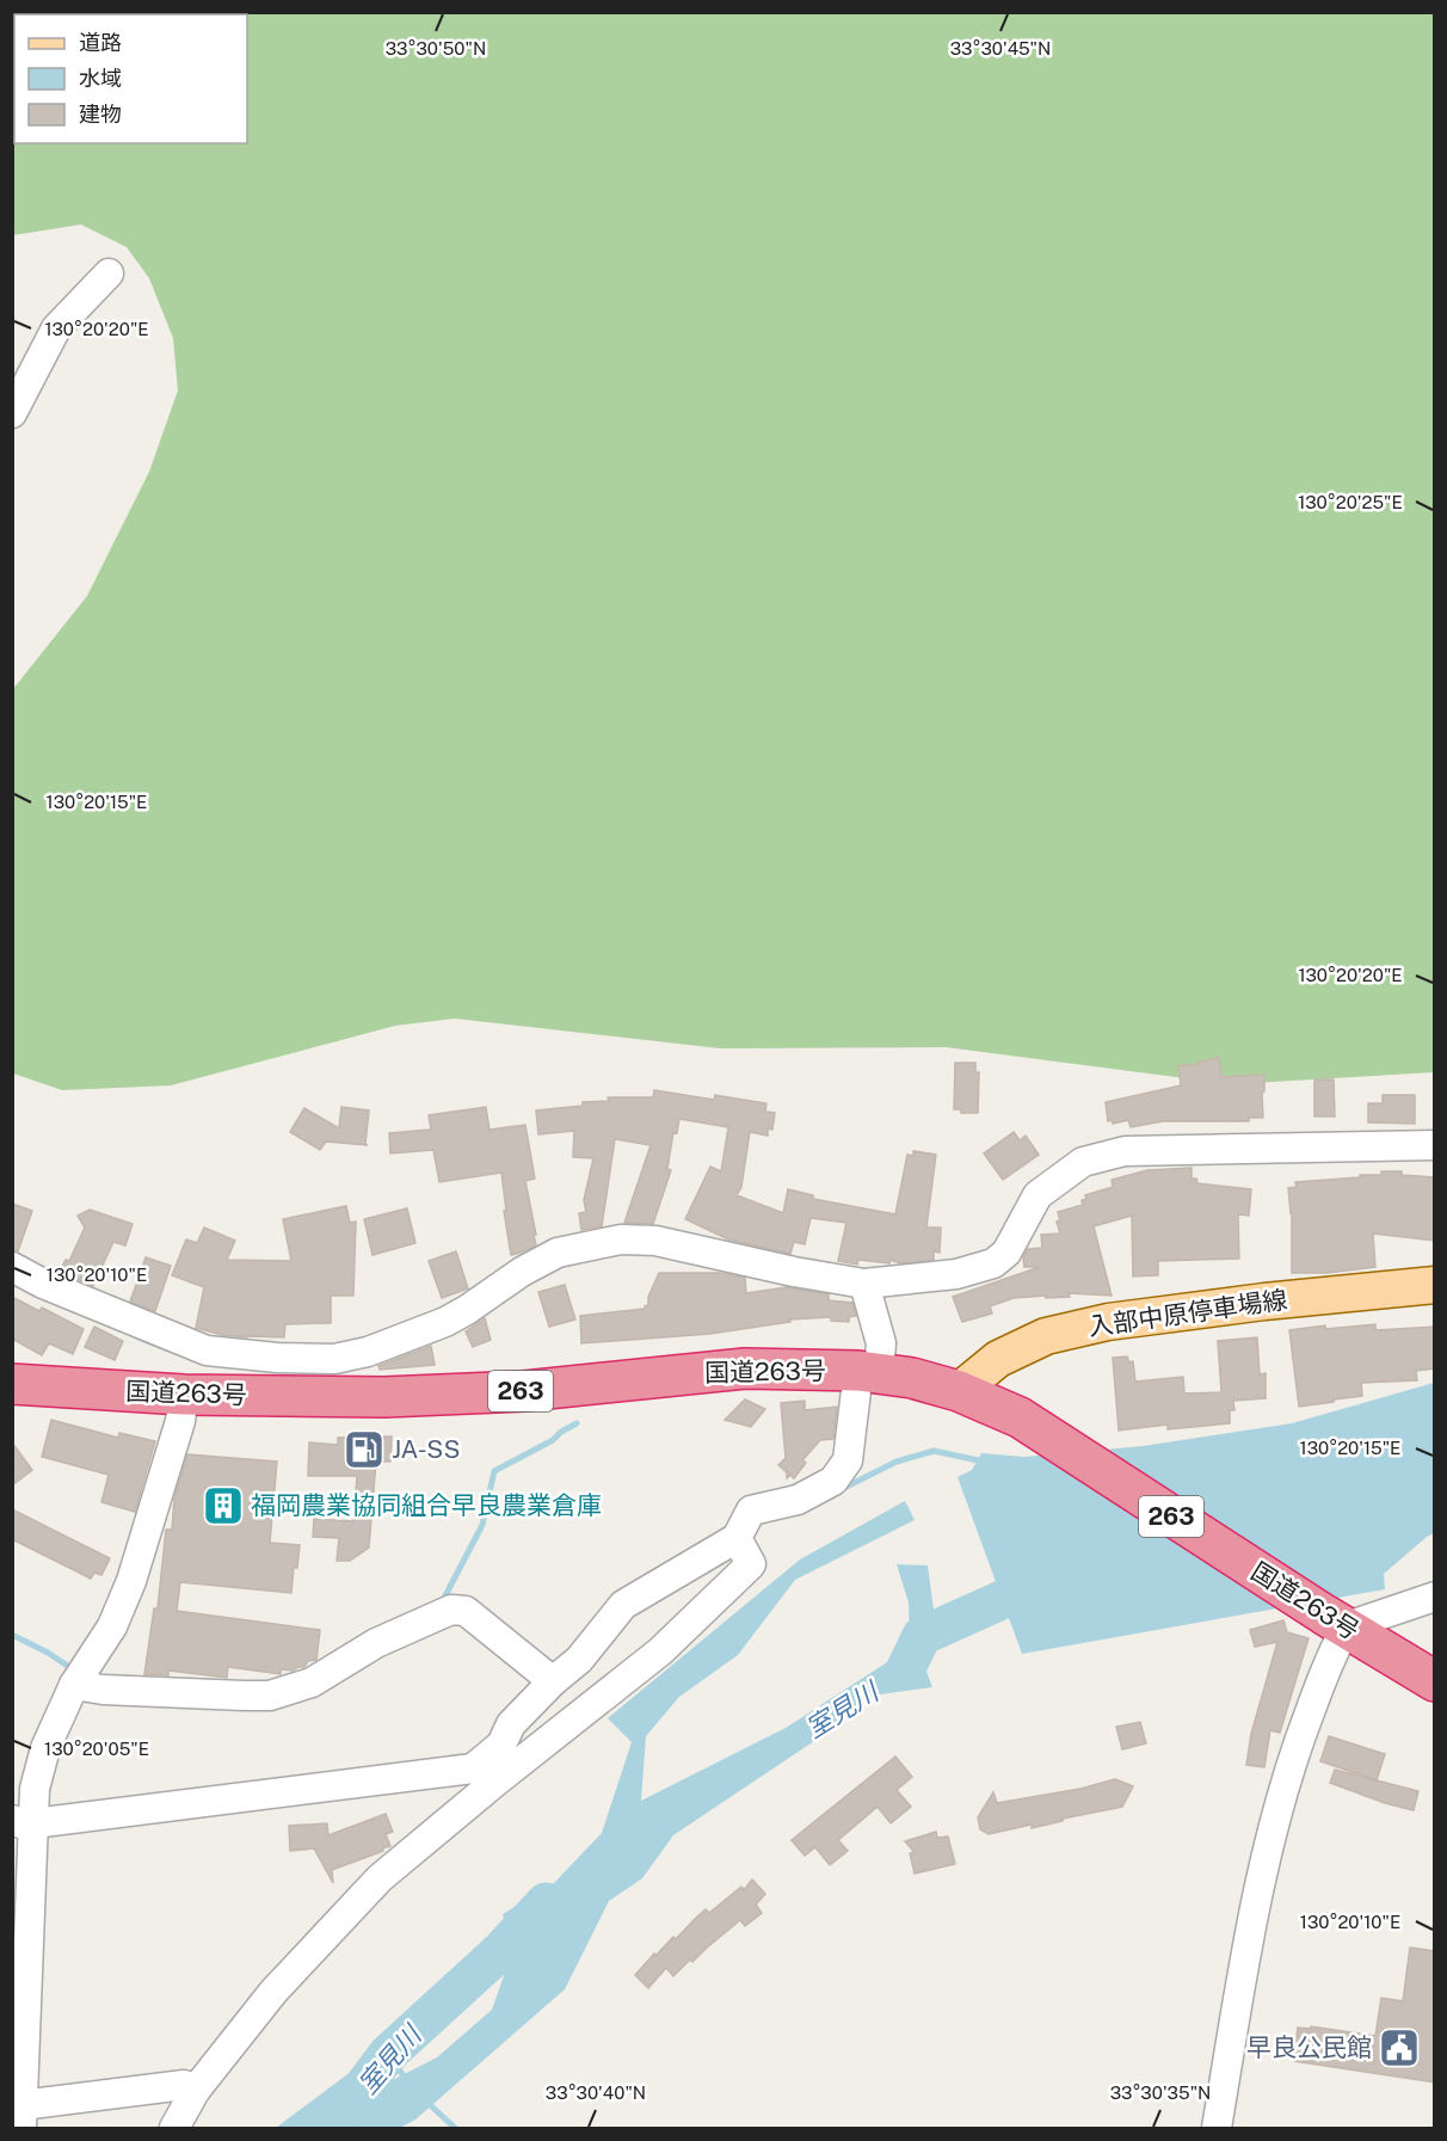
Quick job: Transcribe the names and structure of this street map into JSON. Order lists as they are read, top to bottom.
{
  "streets": {
    "highway": ["国道263号", "263"],
    "main road": ["入部中原停車場線"]
  },
  "crossings": [
    ["入部中原停車場線", "国道263号"]
  ],
  "water": ["室見川"],
  "places": {
    "fuel station": ["JA-SS"],
    "building": ["福岡農業協同組合早良農業倉庫"],
    "public building": ["早良公民館"]
  },
  "legend": ["道路", "水域", "建物"],
  "coordinates": [
    "33°30'50\"N",
    "33°30'45\"N",
    "130°20'20\"E",
    "130°20'25\"E",
    "130°20'15\"E",
    "130°20'10\"E",
    "130°20'05\"E",
    "33°30'40\"N",
    "33°30'35\"N"
  ]
}
